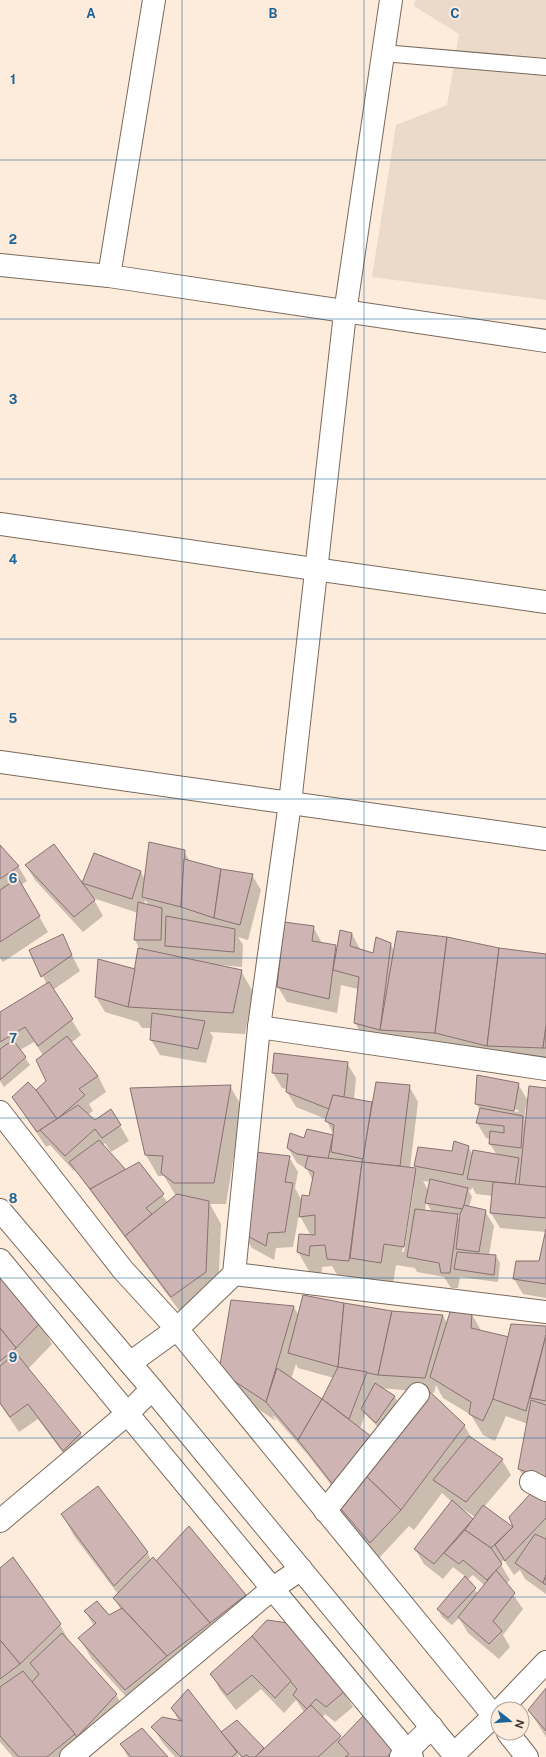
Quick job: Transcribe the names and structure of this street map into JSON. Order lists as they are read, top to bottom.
{
  "north": "right",
  "grid": {
    "columns": ["A", "B", "C"],
    "rows": [
      "1",
      "2",
      "3",
      "4",
      "5",
      "6",
      "7",
      "8",
      "9"
    ]
  }
}
